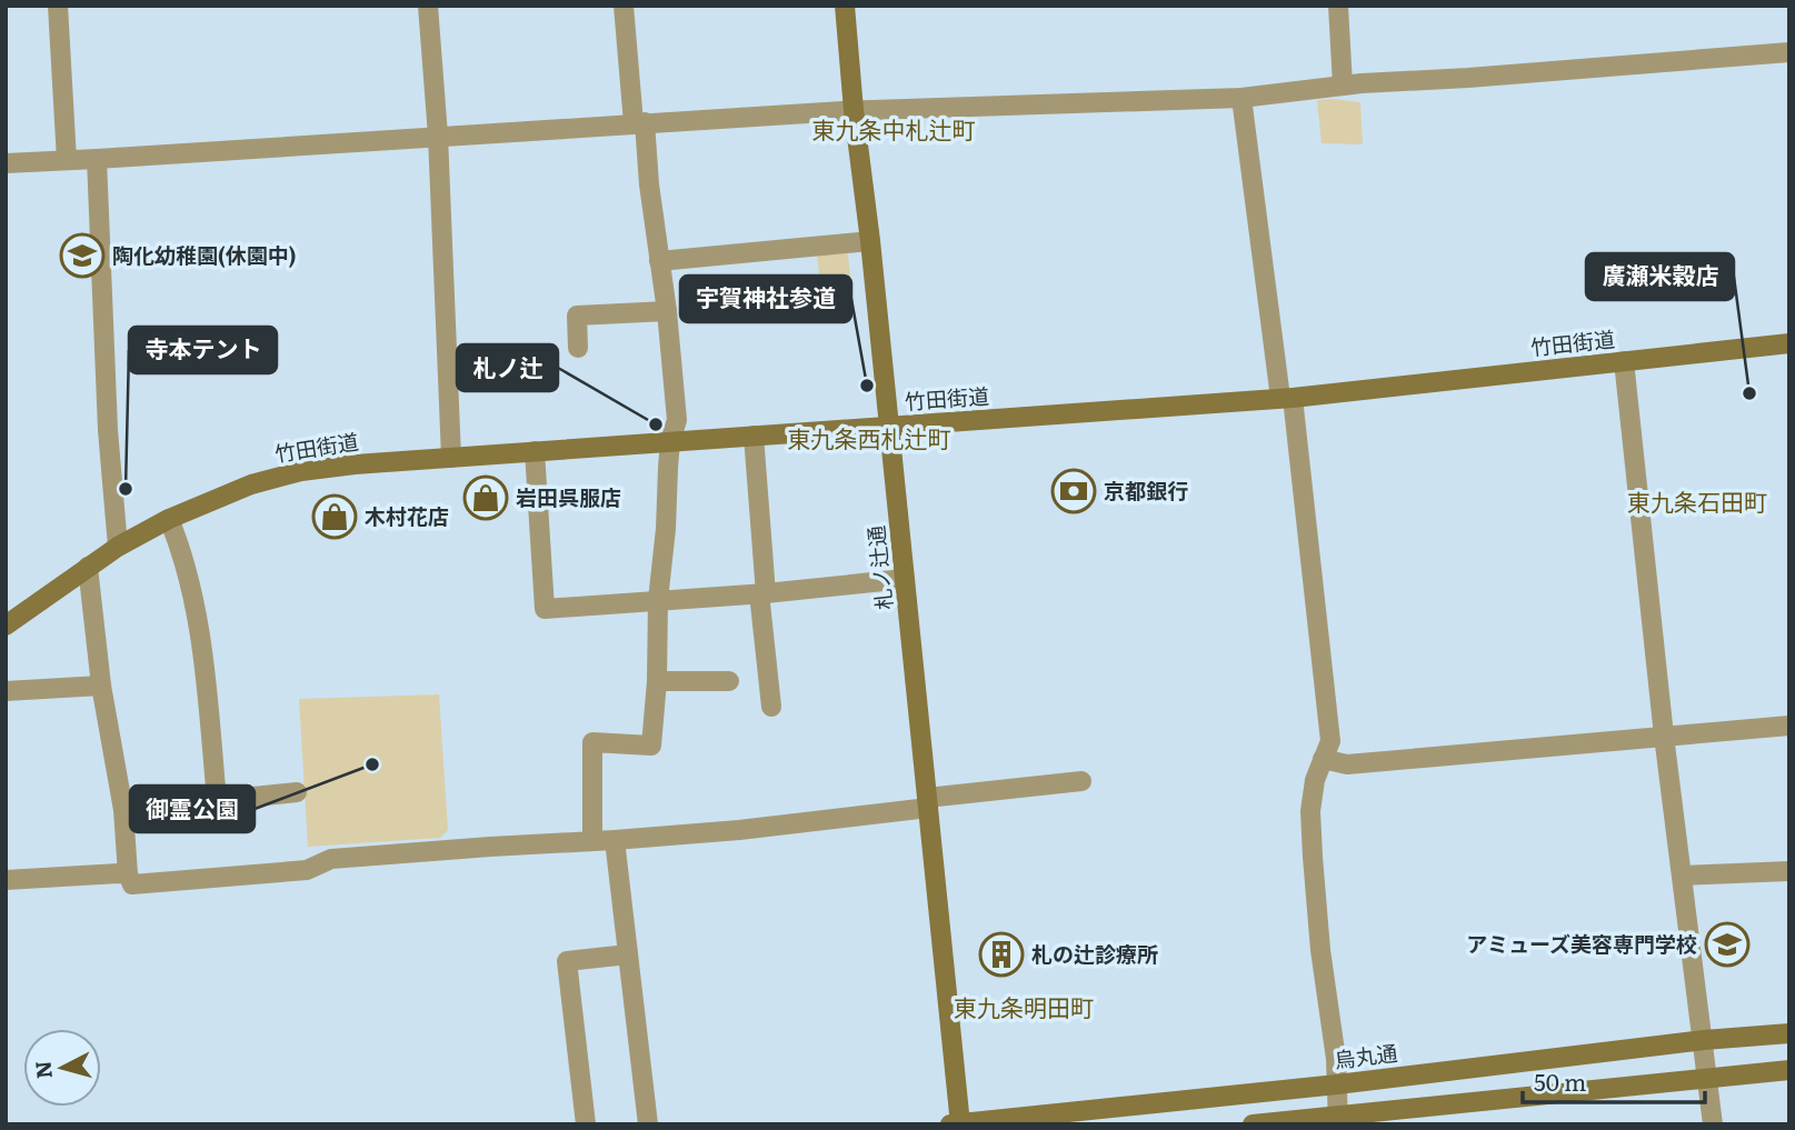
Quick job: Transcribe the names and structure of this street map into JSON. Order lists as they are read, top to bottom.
{
  "streets": {
    "street": ["竹田街道", "札ノ辻通", "烏丸通"]
  },
  "crossings": [
    ["竹田街道", "札ノ辻通"],
    ["札ノ辻通", "烏丸通"]
  ],
  "districts": [
    "東九条中札辻町",
    "東九条西札辻町",
    "東九条石田町",
    "東九条明田町"
  ],
  "places": {
    "school or university": ["陶化幼稚園(休園中)", "アミューズ美容専門学校"],
    "other": [
      "宇賀神社参道",
      "廣瀬米穀店",
      "札ノ辻",
      "寺本テント",
      "御霊公園"
    ],
    "bank": ["京都銀行"],
    "shop": ["岩田呉服店", "木村花店"],
    "building": ["札の辻診療所"]
  },
  "scale_bar": "50 m",
  "north": "left"
}
